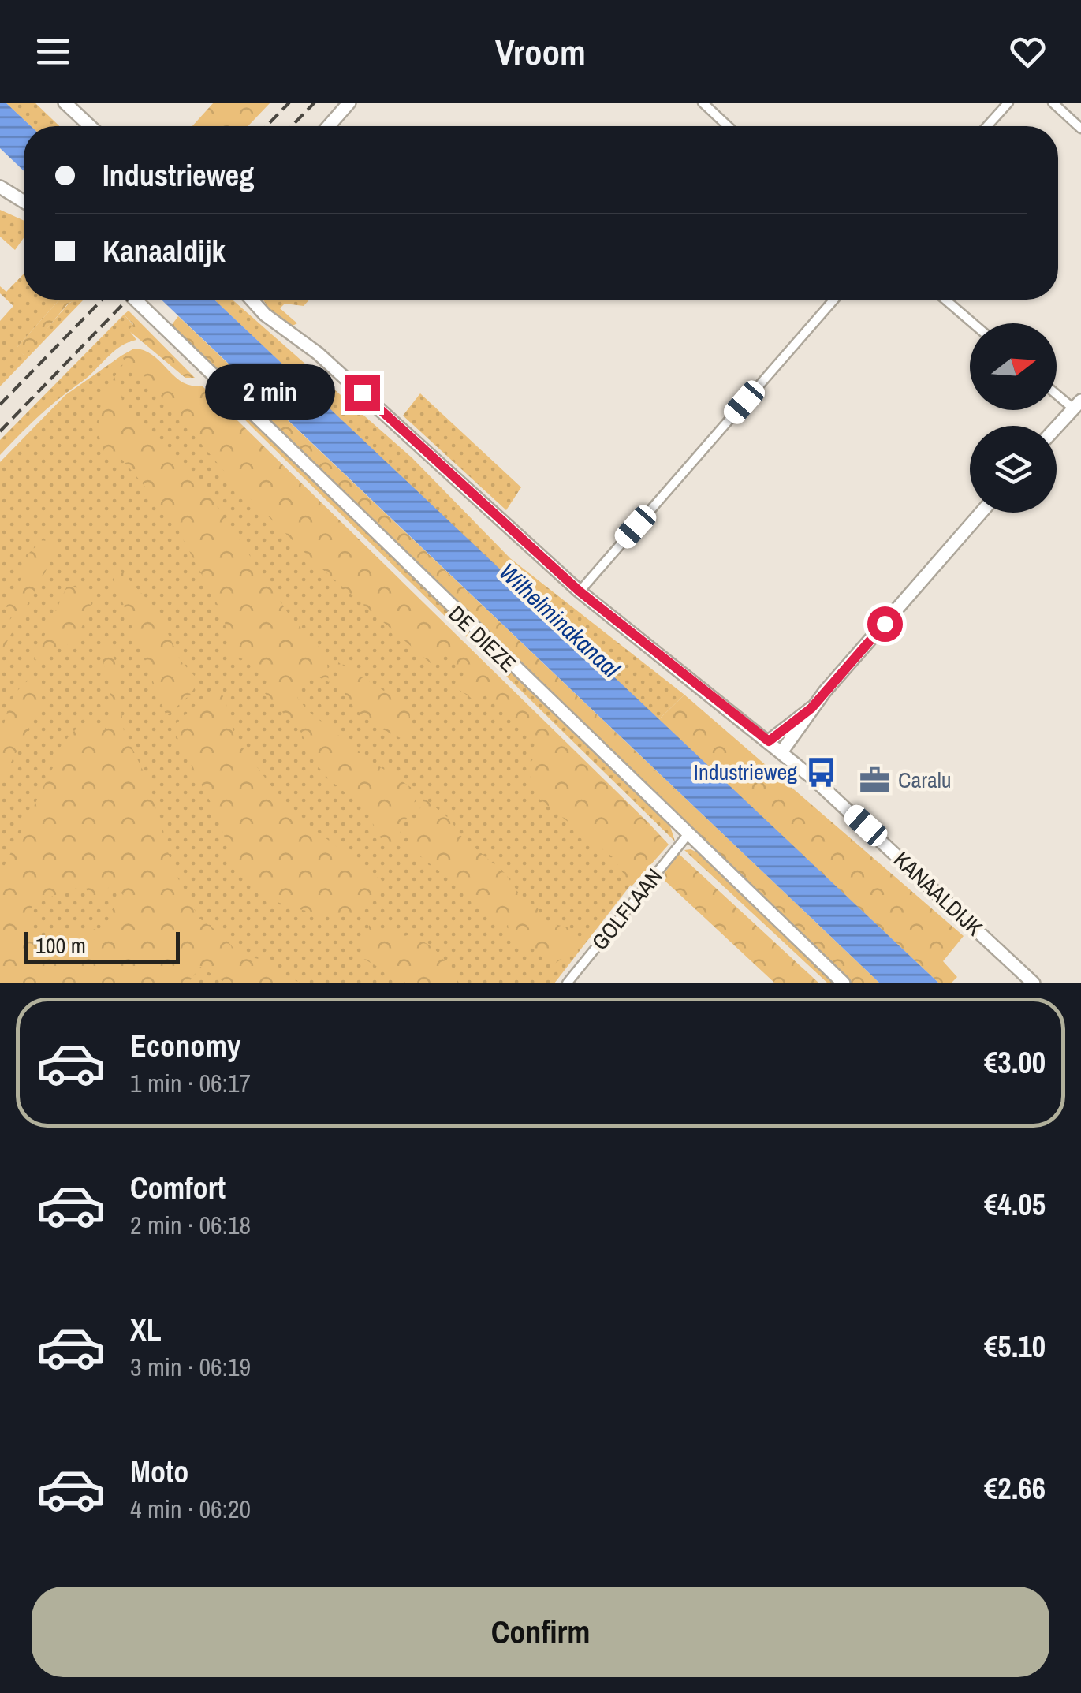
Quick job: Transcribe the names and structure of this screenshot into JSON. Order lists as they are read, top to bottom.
{
  "streets": {
    "street": ["DE DIEZE", "KANAALDIJK", "GOLFLAAN"]
  },
  "crossings": [
    ["DE DIEZE", "GOLFLAAN"]
  ],
  "water": ["Wilhelminakanaal"],
  "places": {
    "bus stop": ["Industrieweg"],
    "office": ["Caralu"]
  },
  "scale_bar": "100 m",
  "north": "right",
  "page": {
    "header": "Vroom",
    "banner": ["Industrieweg", "Kanaaldijk"],
    "bubble": "2 min",
    "scale": "100 m",
    "list": [
      {
        "name": "Economy",
        "note": "1 min · 06:17",
        "value": "€3.00"
      },
      {
        "name": "Comfort",
        "note": "2 min · 06:18",
        "value": "€4.05"
      },
      {
        "name": "XL",
        "note": "3 min · 06:19",
        "value": "€5.10"
      },
      {
        "name": "Moto",
        "note": "4 min · 06:20",
        "value": "€2.66"
      }
    ],
    "buttons": "Confirm"
  }
}
